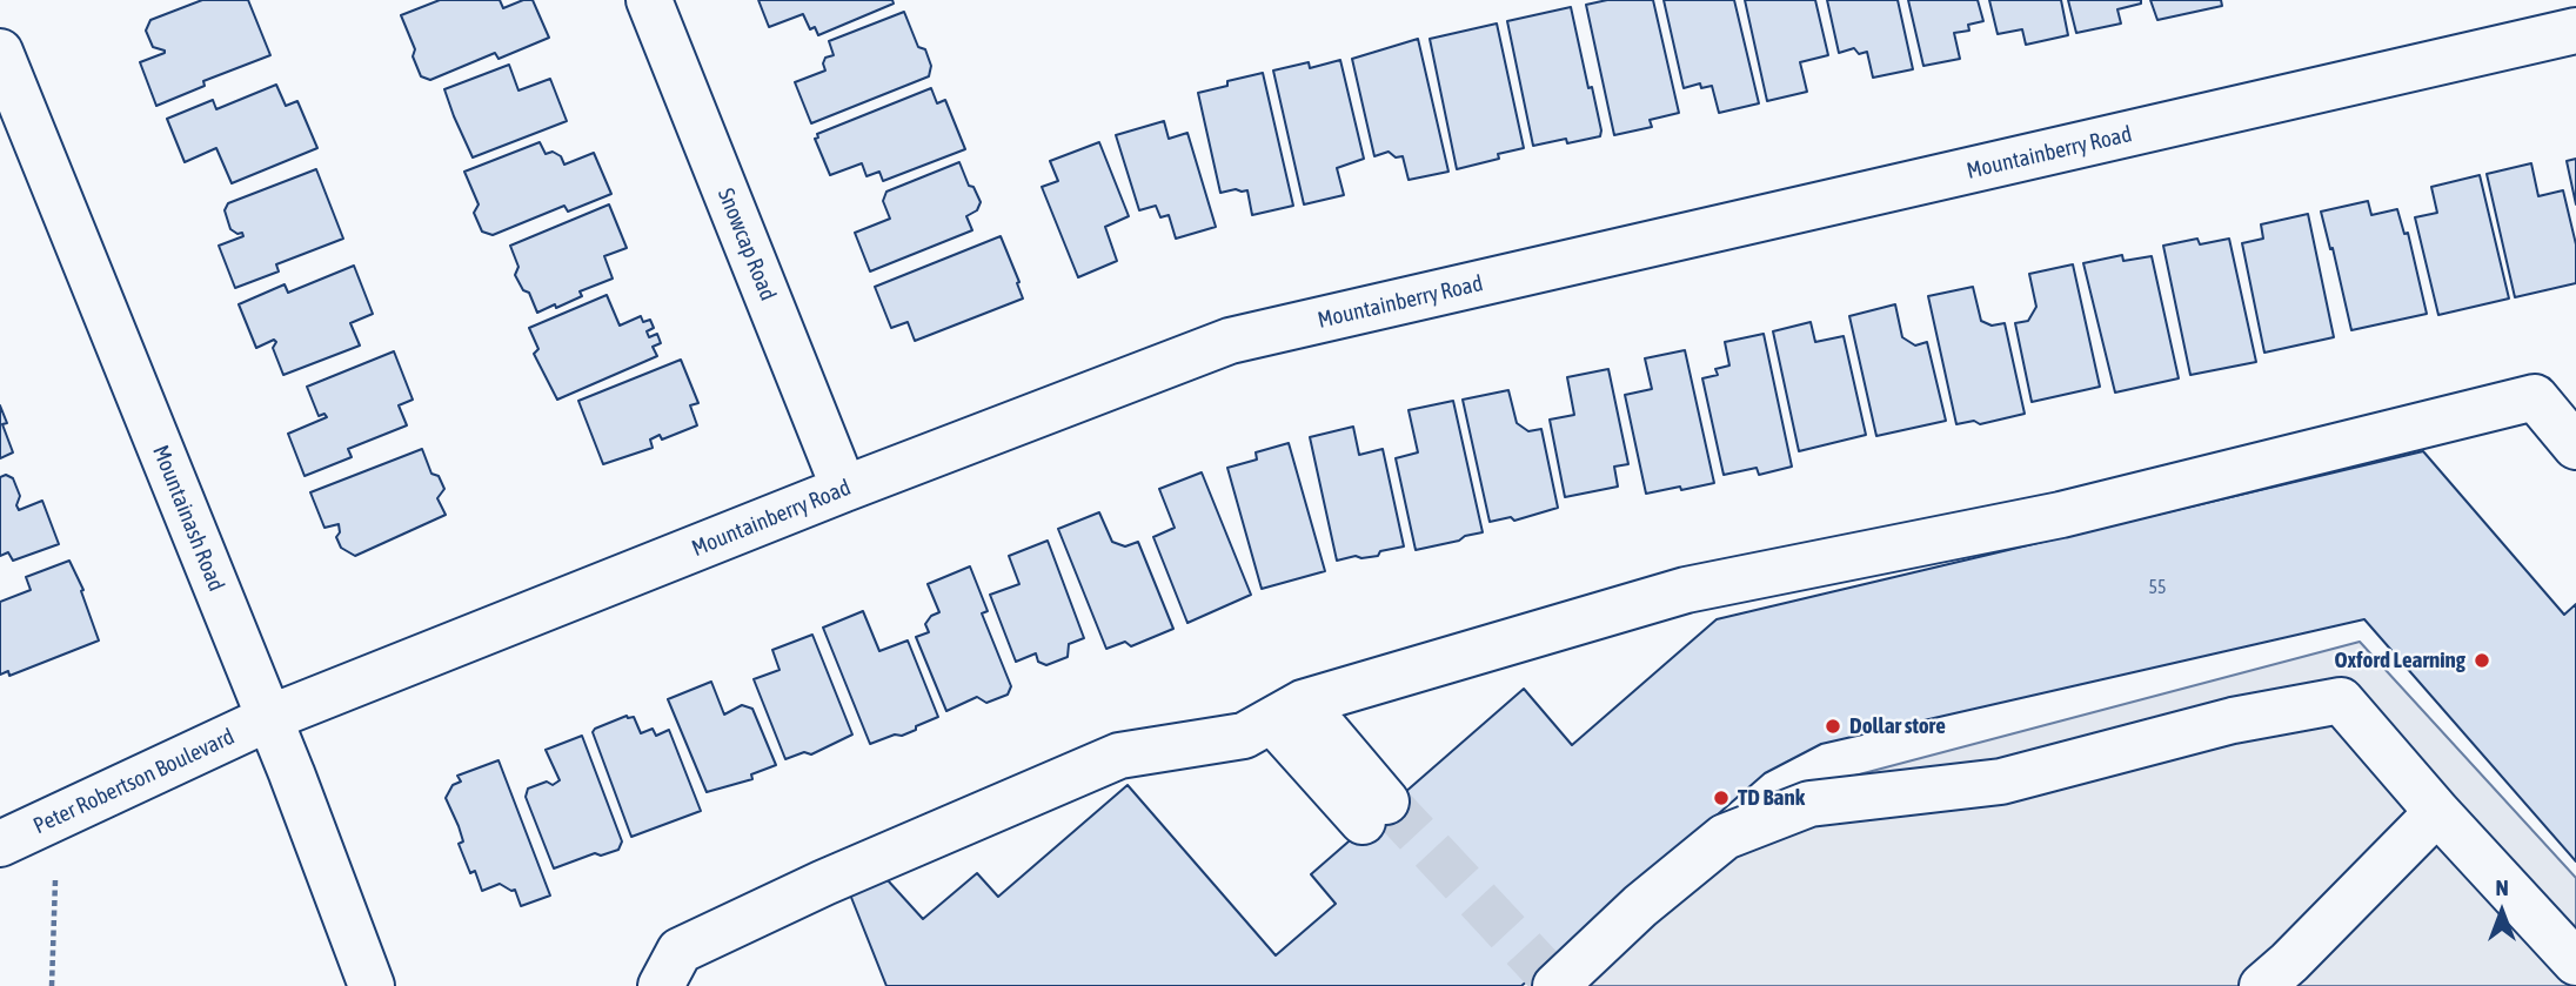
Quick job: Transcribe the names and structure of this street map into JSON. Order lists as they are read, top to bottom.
{
  "streets": {
    "street": [
      "Mountainberry Road",
      "Snowcap Road",
      "Mountainash Road",
      "Peter Robertson Boulevard"
    ]
  },
  "crossings": [
    ["Mountainberry Road", "Snowcap Road"],
    ["Mountainberry Road", "Mountainash Road"],
    ["Mountainberry Road", "Peter Robertson Boulevard"],
    ["Mountainash Road", "Peter Robertson Boulevard"]
  ],
  "places": ["Oxford Learning", "Dollar store", "TD Bank"],
  "house_numbers": ["55"],
  "north": "top"
}
